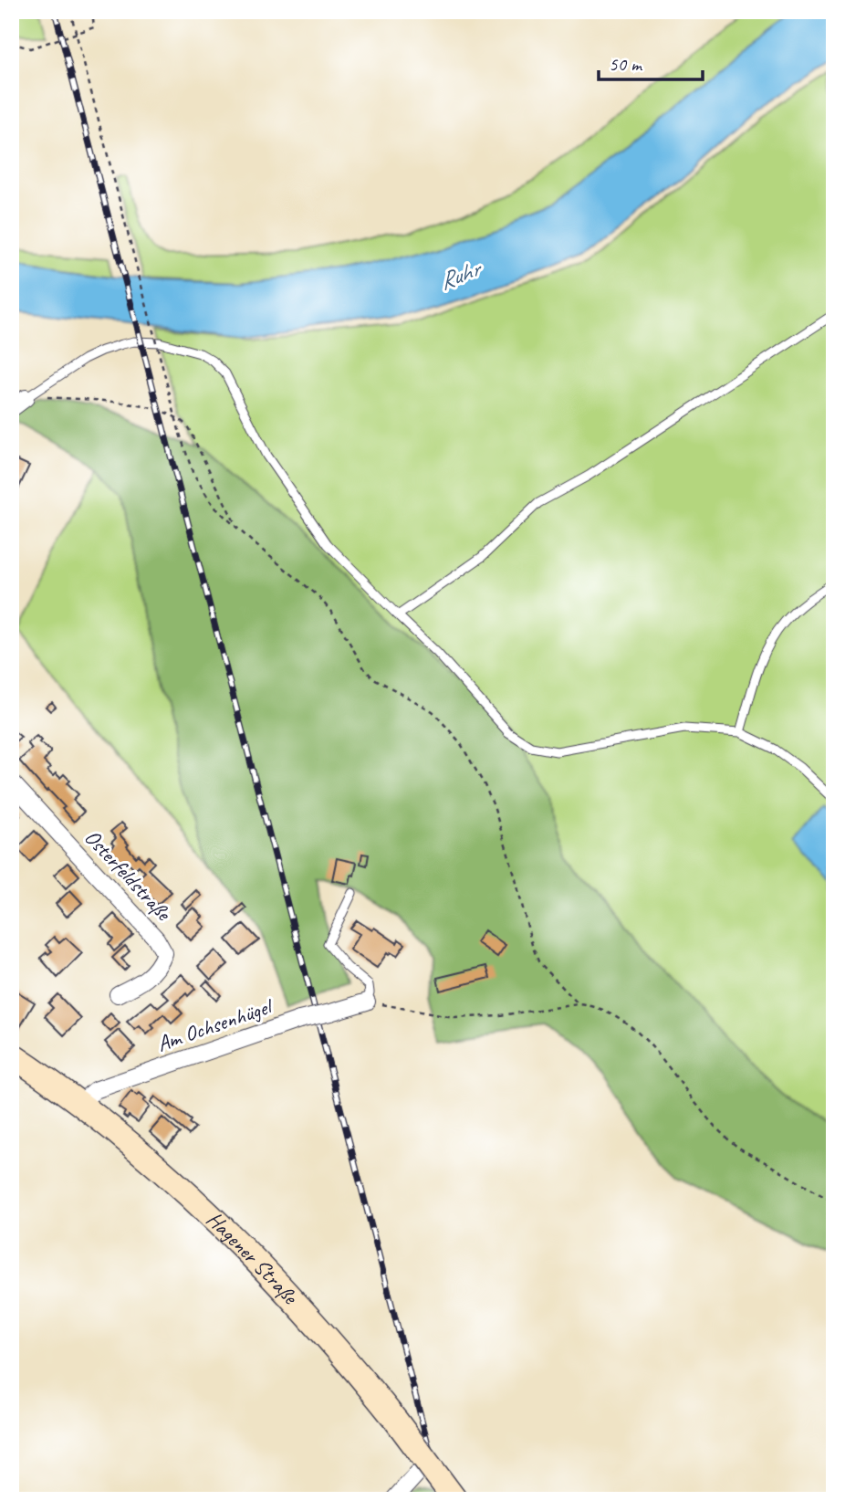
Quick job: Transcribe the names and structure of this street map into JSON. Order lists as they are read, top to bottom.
{
  "streets": {
    "main road": ["Hagener Straße"],
    "street": ["Osterfeldstraße", "Am Ochsenhügel"]
  },
  "crossings": [
    ["Am Ochsenhügel", "Hagener Straße"]
  ],
  "water": ["Ruhr"],
  "scale_bar": "50 m"
}
